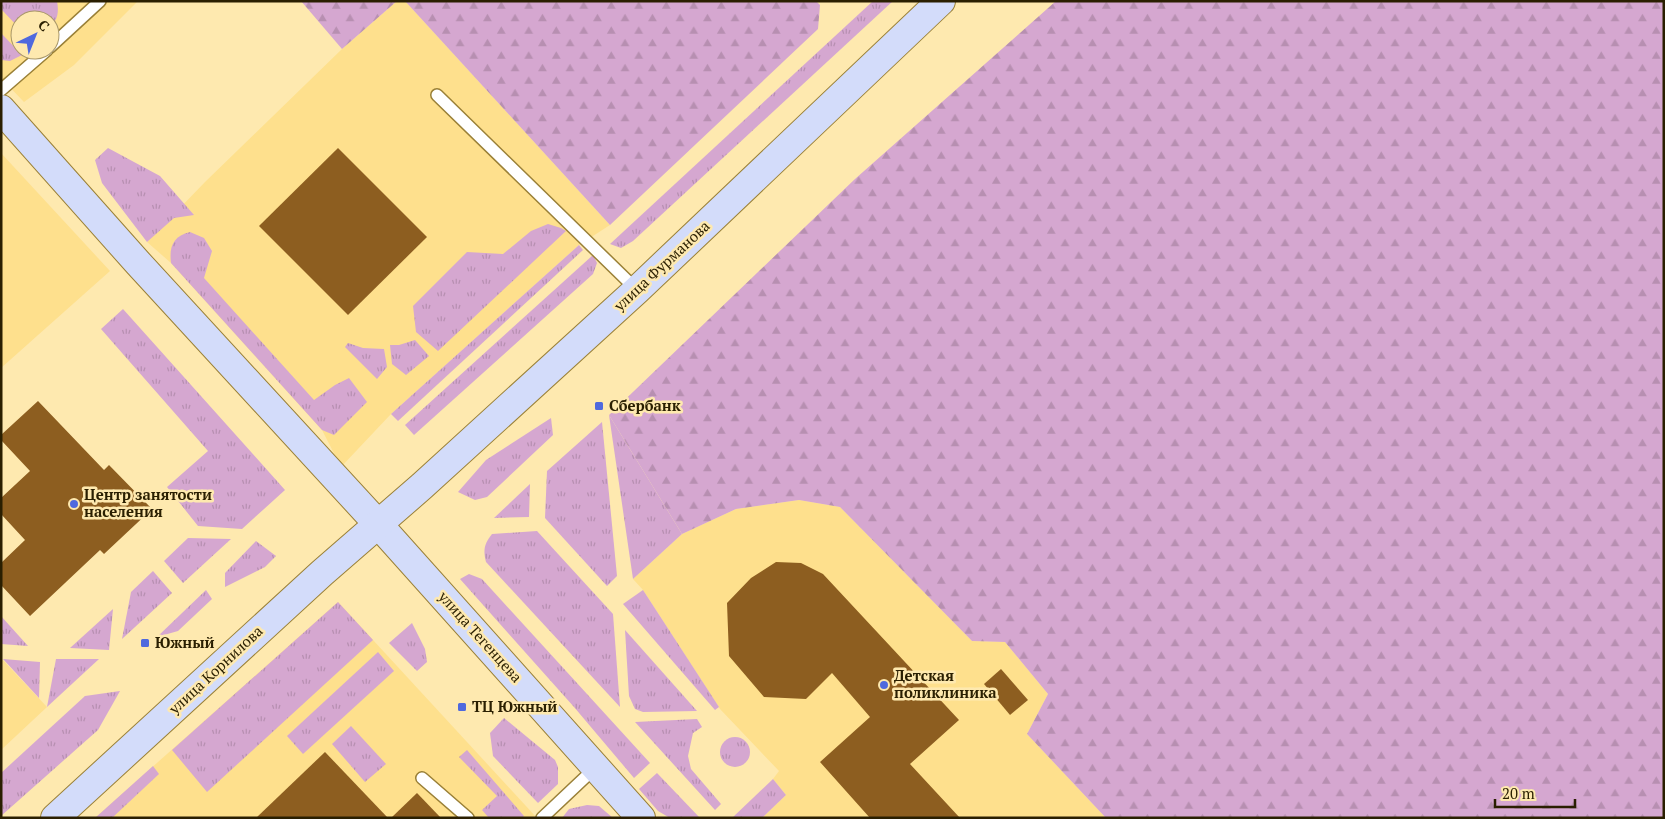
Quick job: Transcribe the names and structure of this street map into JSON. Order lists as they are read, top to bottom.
{
  "streets": {
    "main road": ["улица Фурманова", "улица Тегенцева", "улица Корнилова"]
  },
  "crossings": [
    ["улица Фурманова", "улица Тегенцева"],
    ["улица Фурманова", "улица Корнилова"],
    ["улица Тегенцева", "улица Корнилова"]
  ],
  "places": {
    "transit": ["Сбербанк", "Южный", "ТЦ Южный"],
    "other": ["Центр занятости населения", "Детская поликлиника"]
  },
  "scale_bar": "20 m",
  "north": "top right"
}
